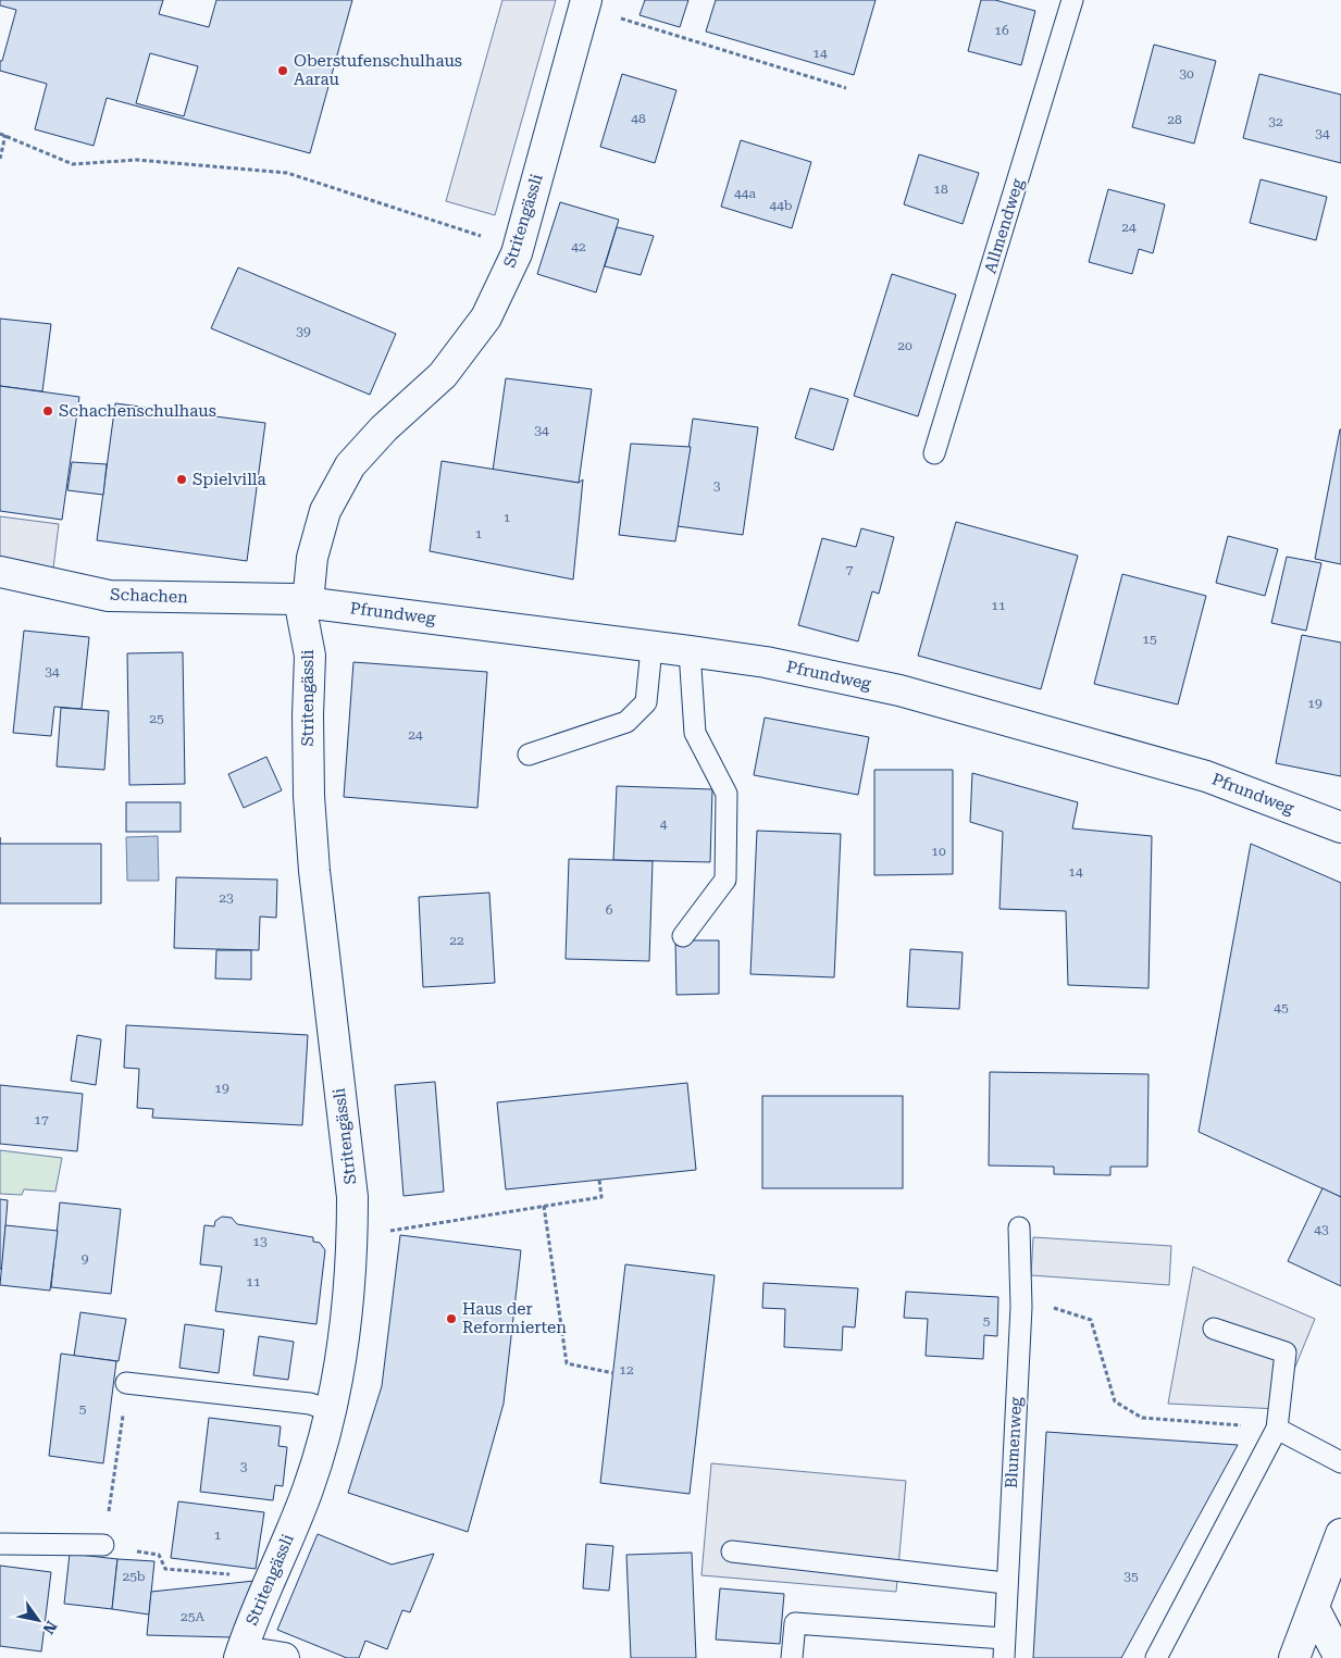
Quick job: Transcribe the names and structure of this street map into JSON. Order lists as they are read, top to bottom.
{
  "streets": {
    "street": ["Stritengässli", "Schachen", "Pfrundweg"],
    "lane": ["Allmendweg", "Blumenweg"]
  },
  "crossings": [
    ["Stritengässli", "Schachen"],
    ["Stritengässli", "Pfrundweg"],
    ["Schachen", "Pfrundweg"]
  ],
  "places": [
    "Oberstufenschulhaus Aarau",
    "Schachenschulhaus",
    "Spielvilla",
    "Haus der Reformierten"
  ],
  "house_numbers": [
    "16",
    "14",
    "30",
    "48",
    "28",
    "32",
    "34",
    "18",
    "44a",
    "44b",
    "24",
    "42",
    "39",
    "20",
    "34",
    "3",
    "1",
    "1",
    "7",
    "11",
    "15",
    "34",
    "19",
    "25",
    "24",
    "4",
    "10",
    "14",
    "23",
    "6",
    "22",
    "45",
    "19",
    "17",
    "43",
    "13",
    "9",
    "11",
    "5",
    "12",
    "5",
    "3",
    "1",
    "25b",
    "35",
    "25A"
  ],
  "north": "bottom right"
}
